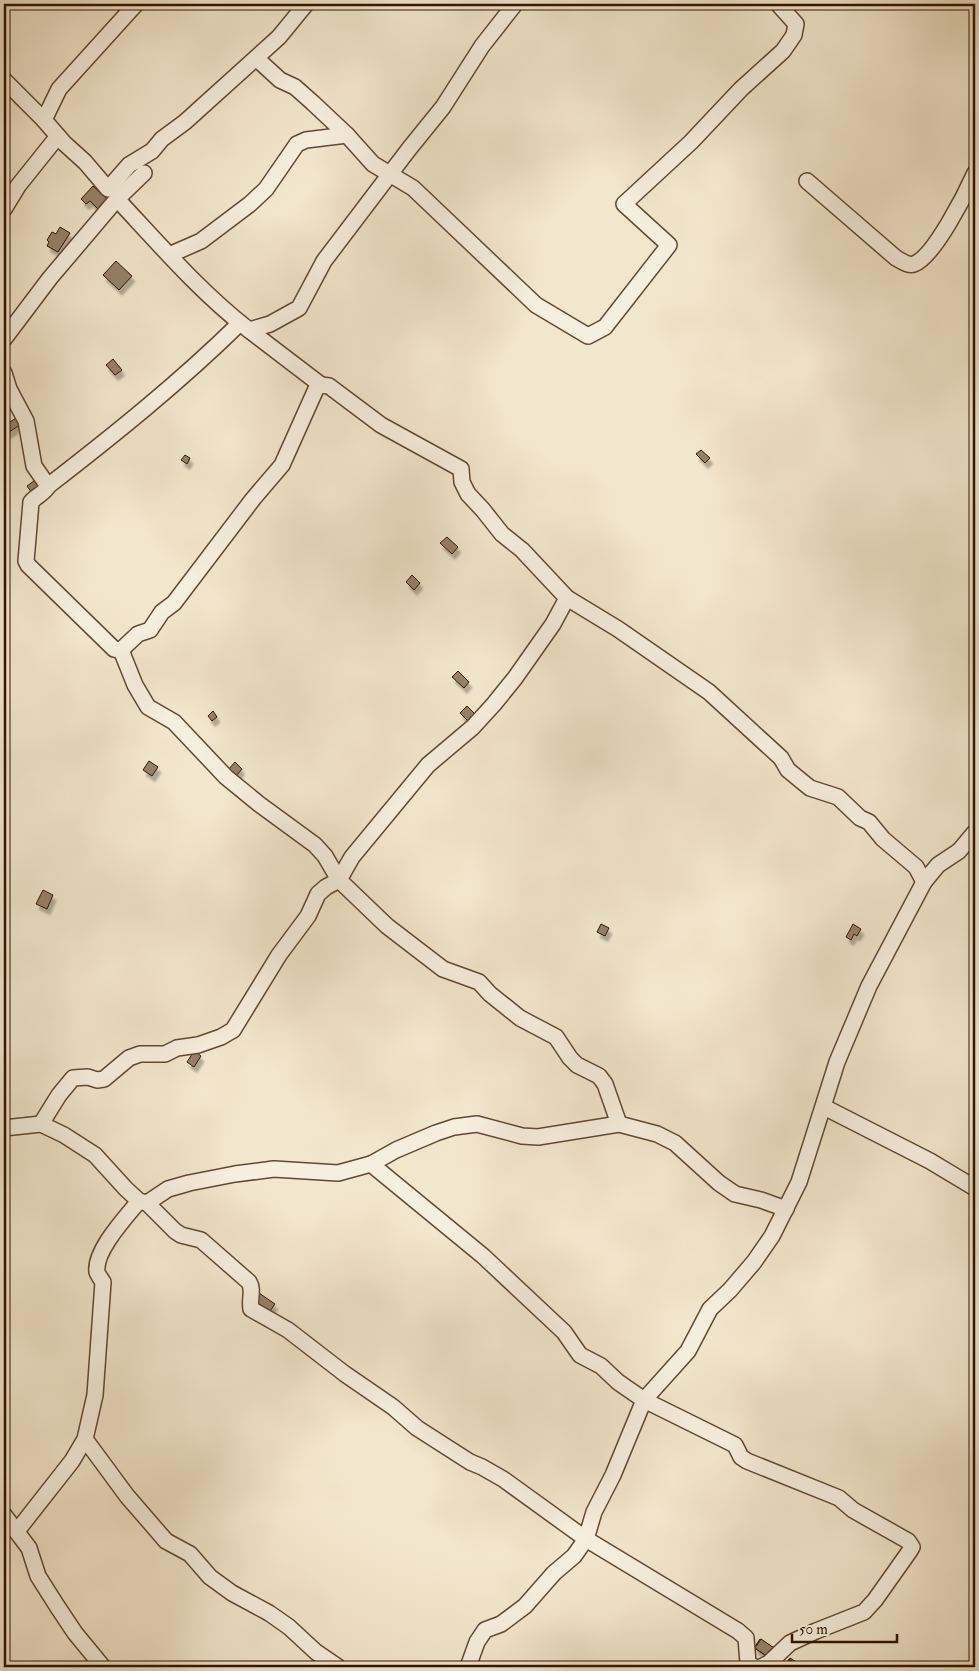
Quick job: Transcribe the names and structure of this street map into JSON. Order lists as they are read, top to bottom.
{
  "scale_bar": "50 m"
}
